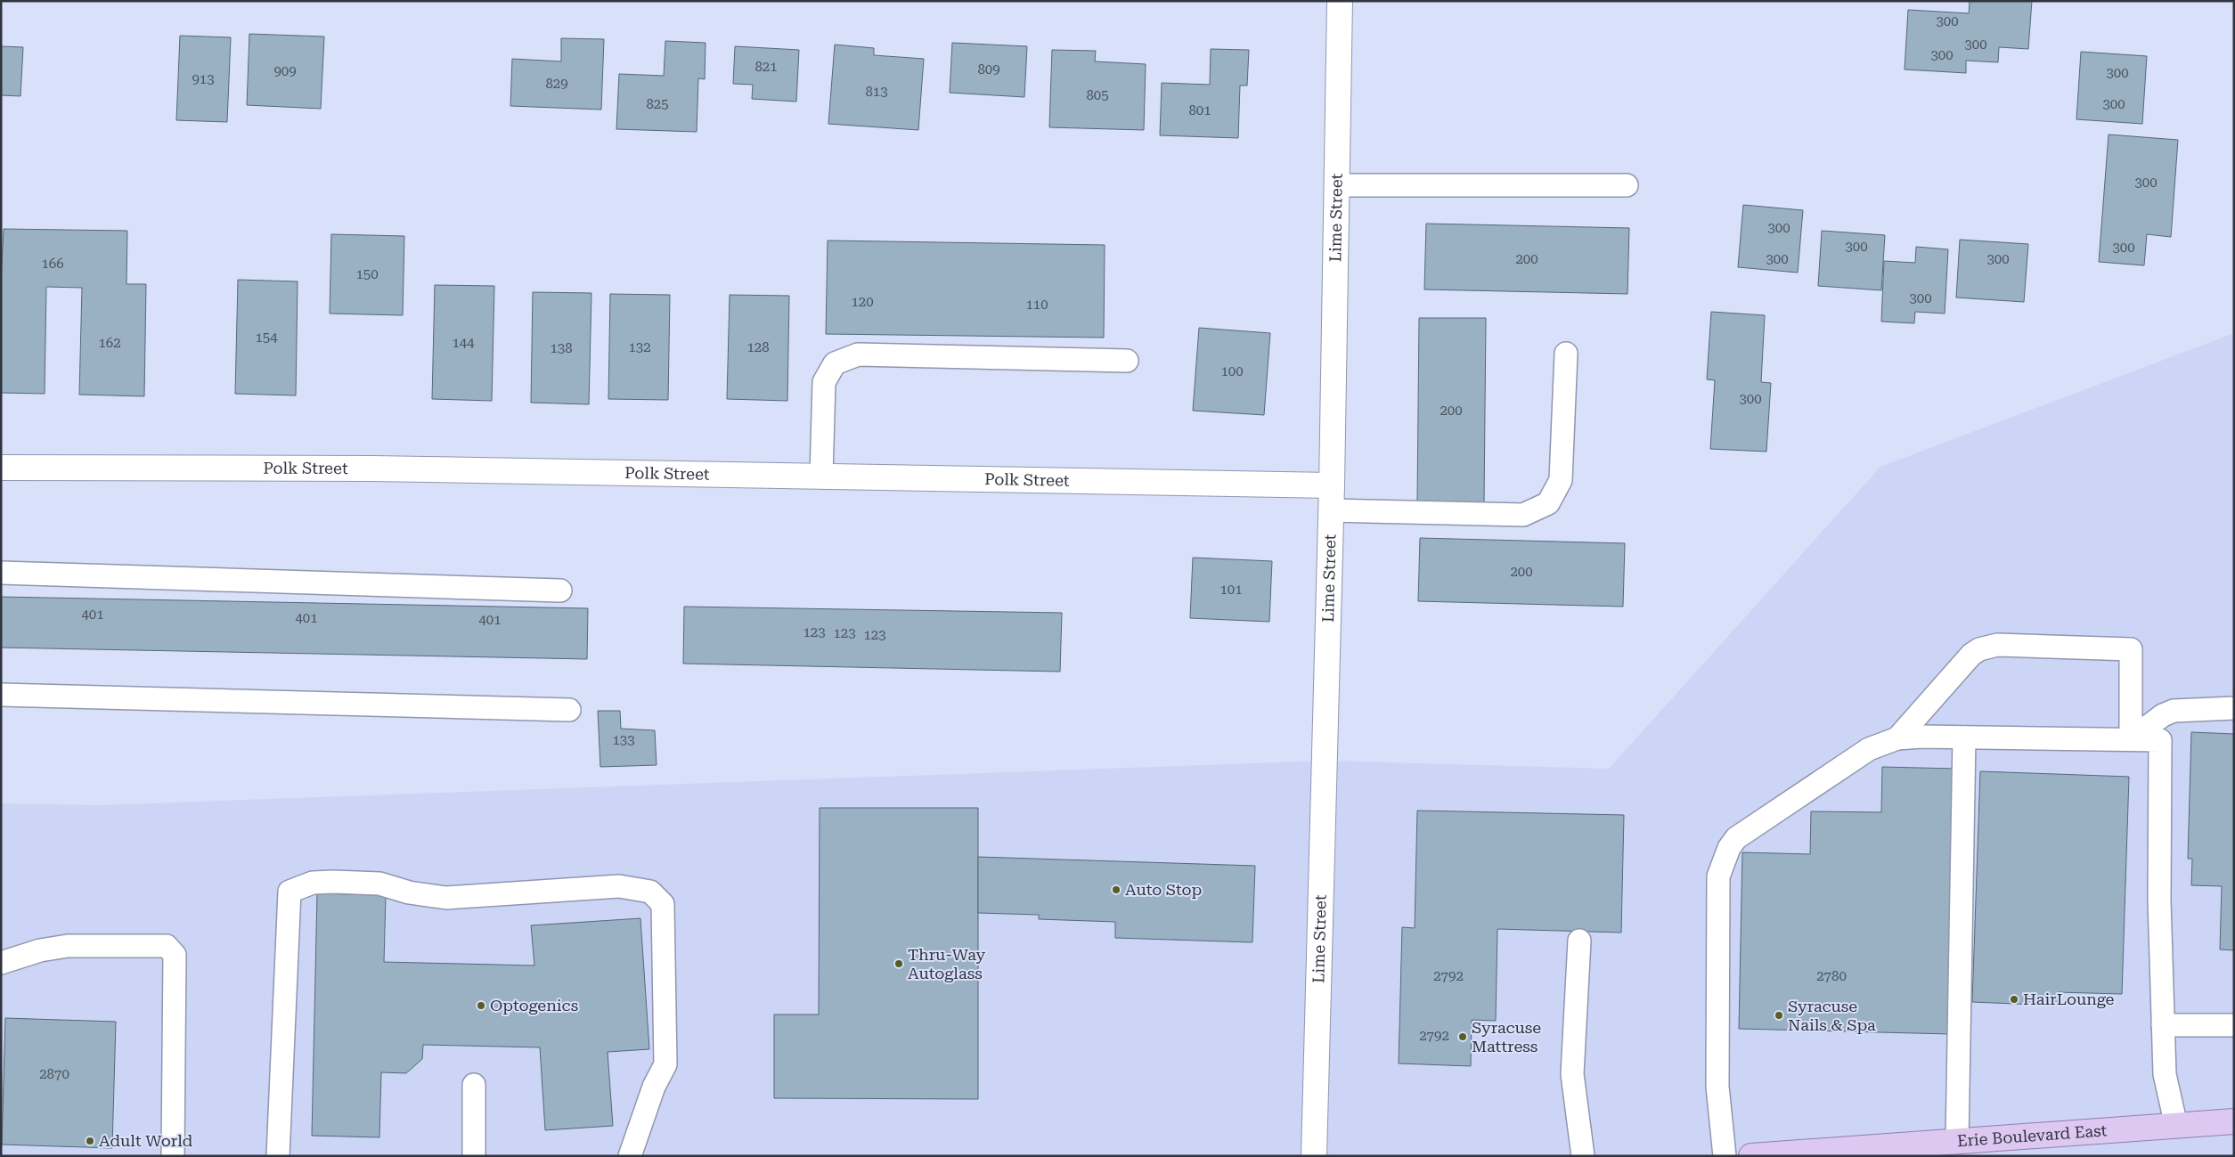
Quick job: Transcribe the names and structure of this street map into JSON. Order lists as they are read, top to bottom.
{
  "streets": {
    "main road": ["Erie Boulevard East"],
    "street": ["Lime Street", "Polk Street"]
  },
  "crossings": [
    ["Lime Street", "Polk Street"]
  ],
  "places": [
    "Auto Stop",
    "Thru-Way Autoglass",
    "HairLounge",
    "Optogenics",
    "Syracuse Nails & Spa",
    "Syracuse Mattress",
    "Adult World"
  ],
  "house_numbers": [
    "300",
    "300",
    "300",
    "821",
    "809",
    "909",
    "300",
    "913",
    "829",
    "813",
    "805",
    "825",
    "300",
    "801",
    "300",
    "300",
    "300",
    "300",
    "200",
    "300",
    "300",
    "166",
    "150",
    "300",
    "120",
    "110",
    "154",
    "162",
    "144",
    "132",
    "128",
    "138",
    "100",
    "300",
    "200",
    "200",
    "101",
    "401",
    "401",
    "401",
    "123",
    "123",
    "123",
    "133",
    "2792",
    "2780",
    "2792",
    "2870"
  ]
}
